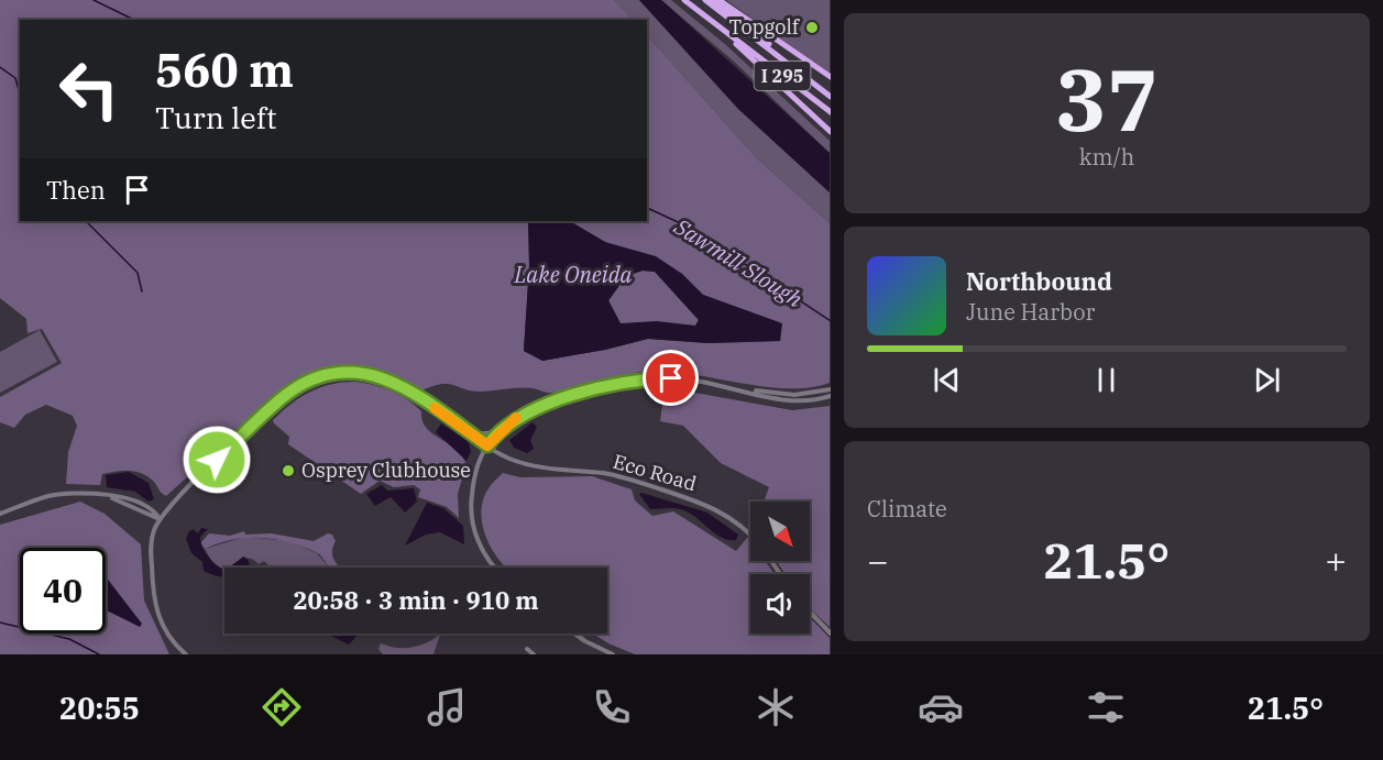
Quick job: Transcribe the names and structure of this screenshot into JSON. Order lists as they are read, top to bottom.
{
  "streets": {
    "highway": ["I 295"],
    "street": ["Eco Road"]
  },
  "water": ["Sawmill Slough", "Lake Oneida"],
  "places": ["Topgolf", "Osprey Clubhouse"],
  "north": "bottom right",
  "page": {
    "tile": [
      ["37", "km/h"],
      "Climate"
    ],
    "turn": ["560 m", "Turn left"],
    "then": "Then",
    "song": ["Northbound", "June Harbor"],
    "heat": ["−", "21.5°", "+"],
    "limit": "40",
    "trip": "20:58 · 3 min · 910 m",
    "tabs": ["20:55", "21.5°"]
  }
}
